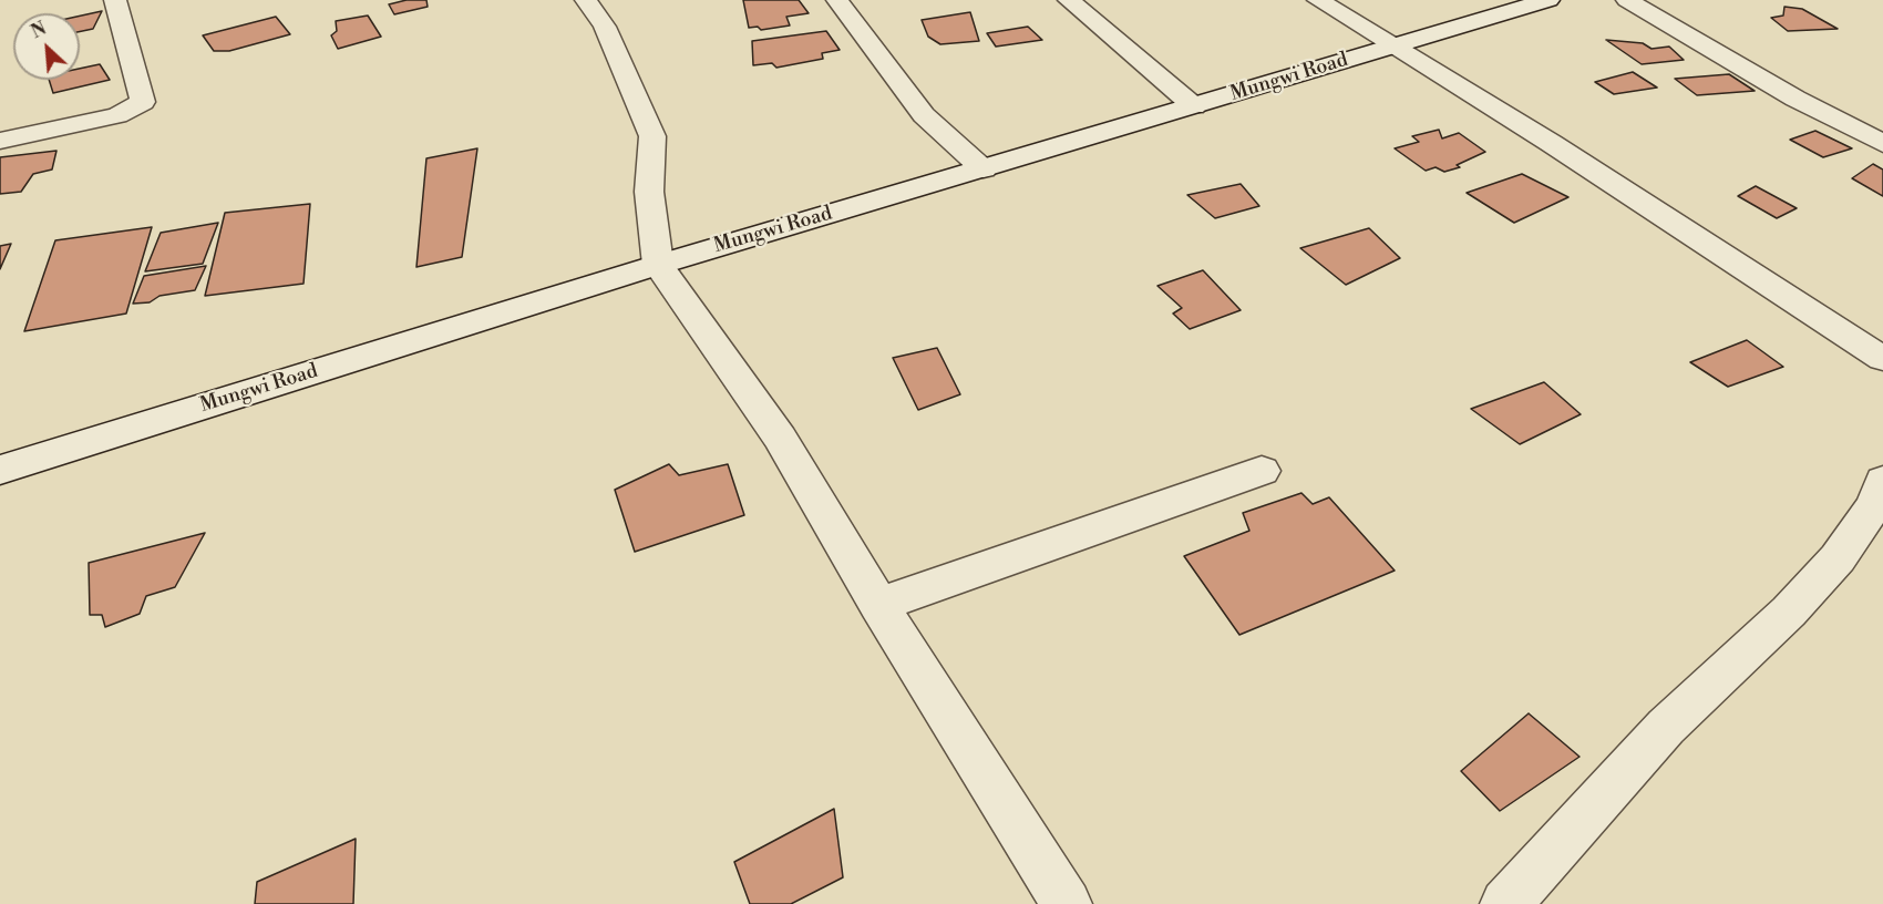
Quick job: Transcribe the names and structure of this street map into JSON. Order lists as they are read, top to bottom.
{
  "streets": {
    "street": ["Mungwi Road"]
  },
  "north": "top left"
}
